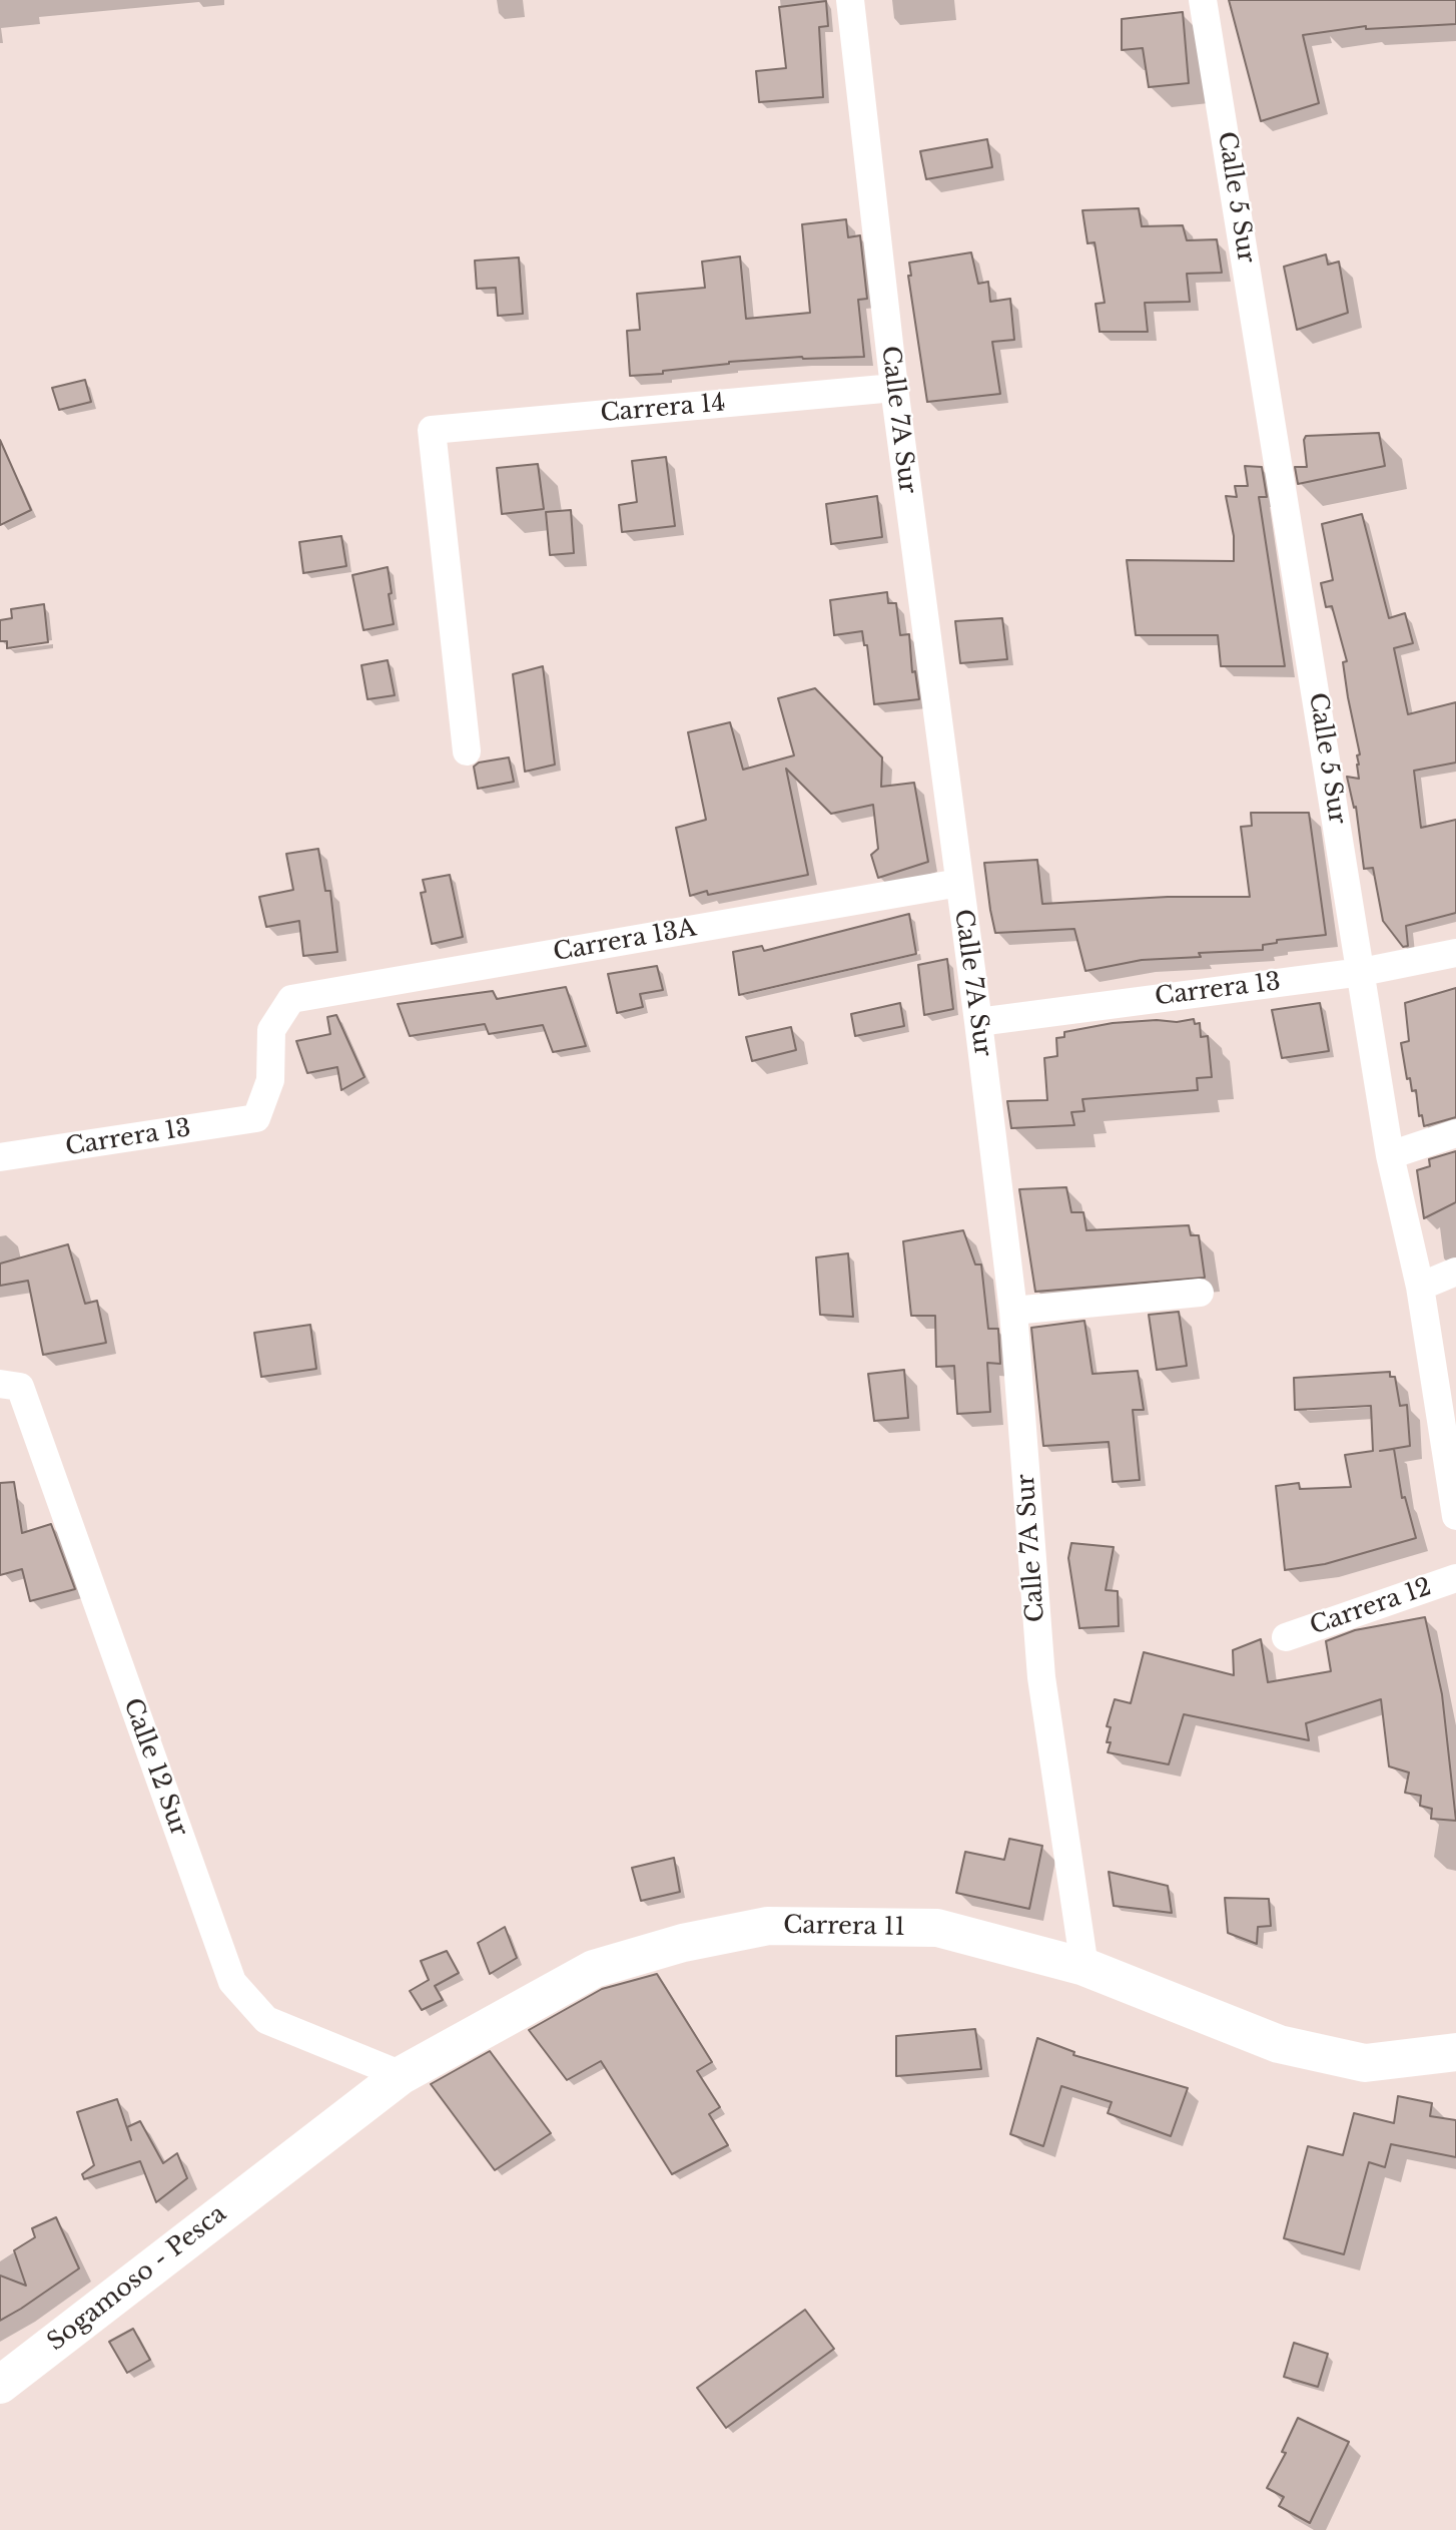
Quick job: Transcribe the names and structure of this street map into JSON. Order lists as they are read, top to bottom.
{
  "streets": {
    "main road": ["Carrera 11", "Sogamoso - Pesca"],
    "street": [
      "Calle 5 Sur",
      "Carrera 14",
      "Calle 7A Sur",
      "Carrera 13A",
      "Carrera 13",
      "Carrera 12",
      "Calle 12 Sur"
    ]
  },
  "crossings": [
    ["Calle 5 Sur", "Carrera 13"],
    ["Carrera 14", "Calle 7A Sur"],
    ["Calle 7A Sur", "Carrera 13A"],
    ["Calle 7A Sur", "Carrera 13"],
    ["Calle 7A Sur", "Carrera 11"],
    ["Carrera 13A", "Carrera 13"],
    ["Calle 12 Sur", "Carrera 11"],
    ["Carrera 11", "Sogamoso - Pesca"]
  ]
}
